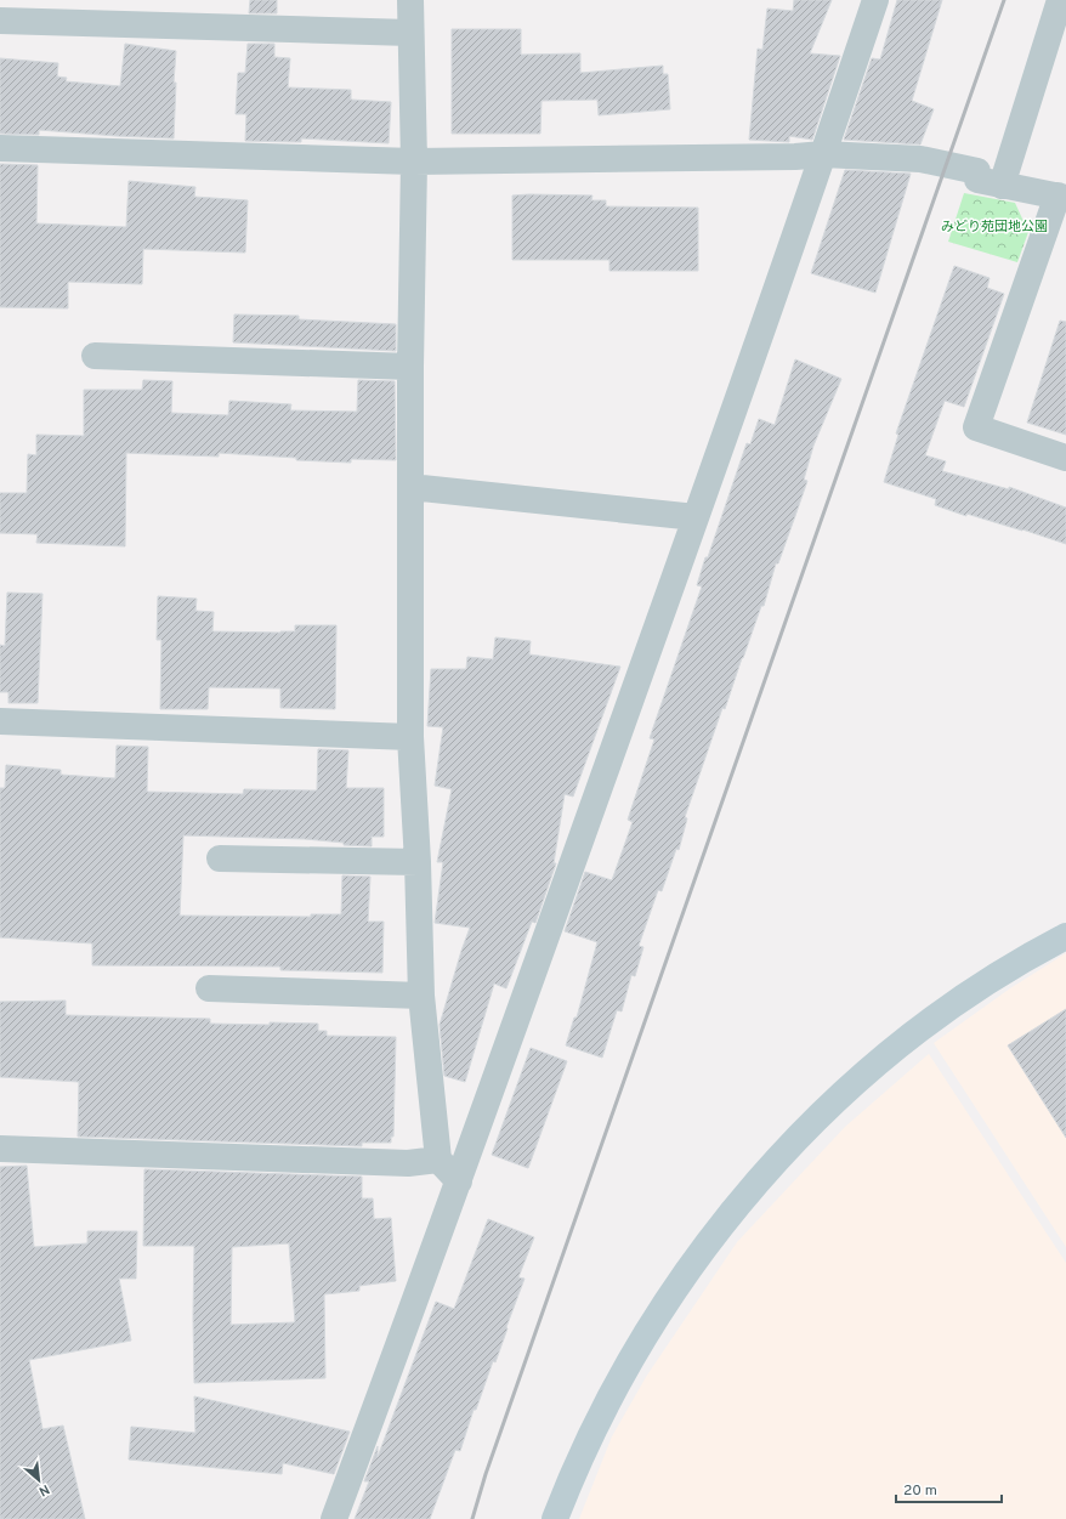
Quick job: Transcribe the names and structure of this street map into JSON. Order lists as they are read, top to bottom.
{
  "parks": ["みどり苑団地公園"],
  "scale_bar": "20 m",
  "north": "bottom right"
}
